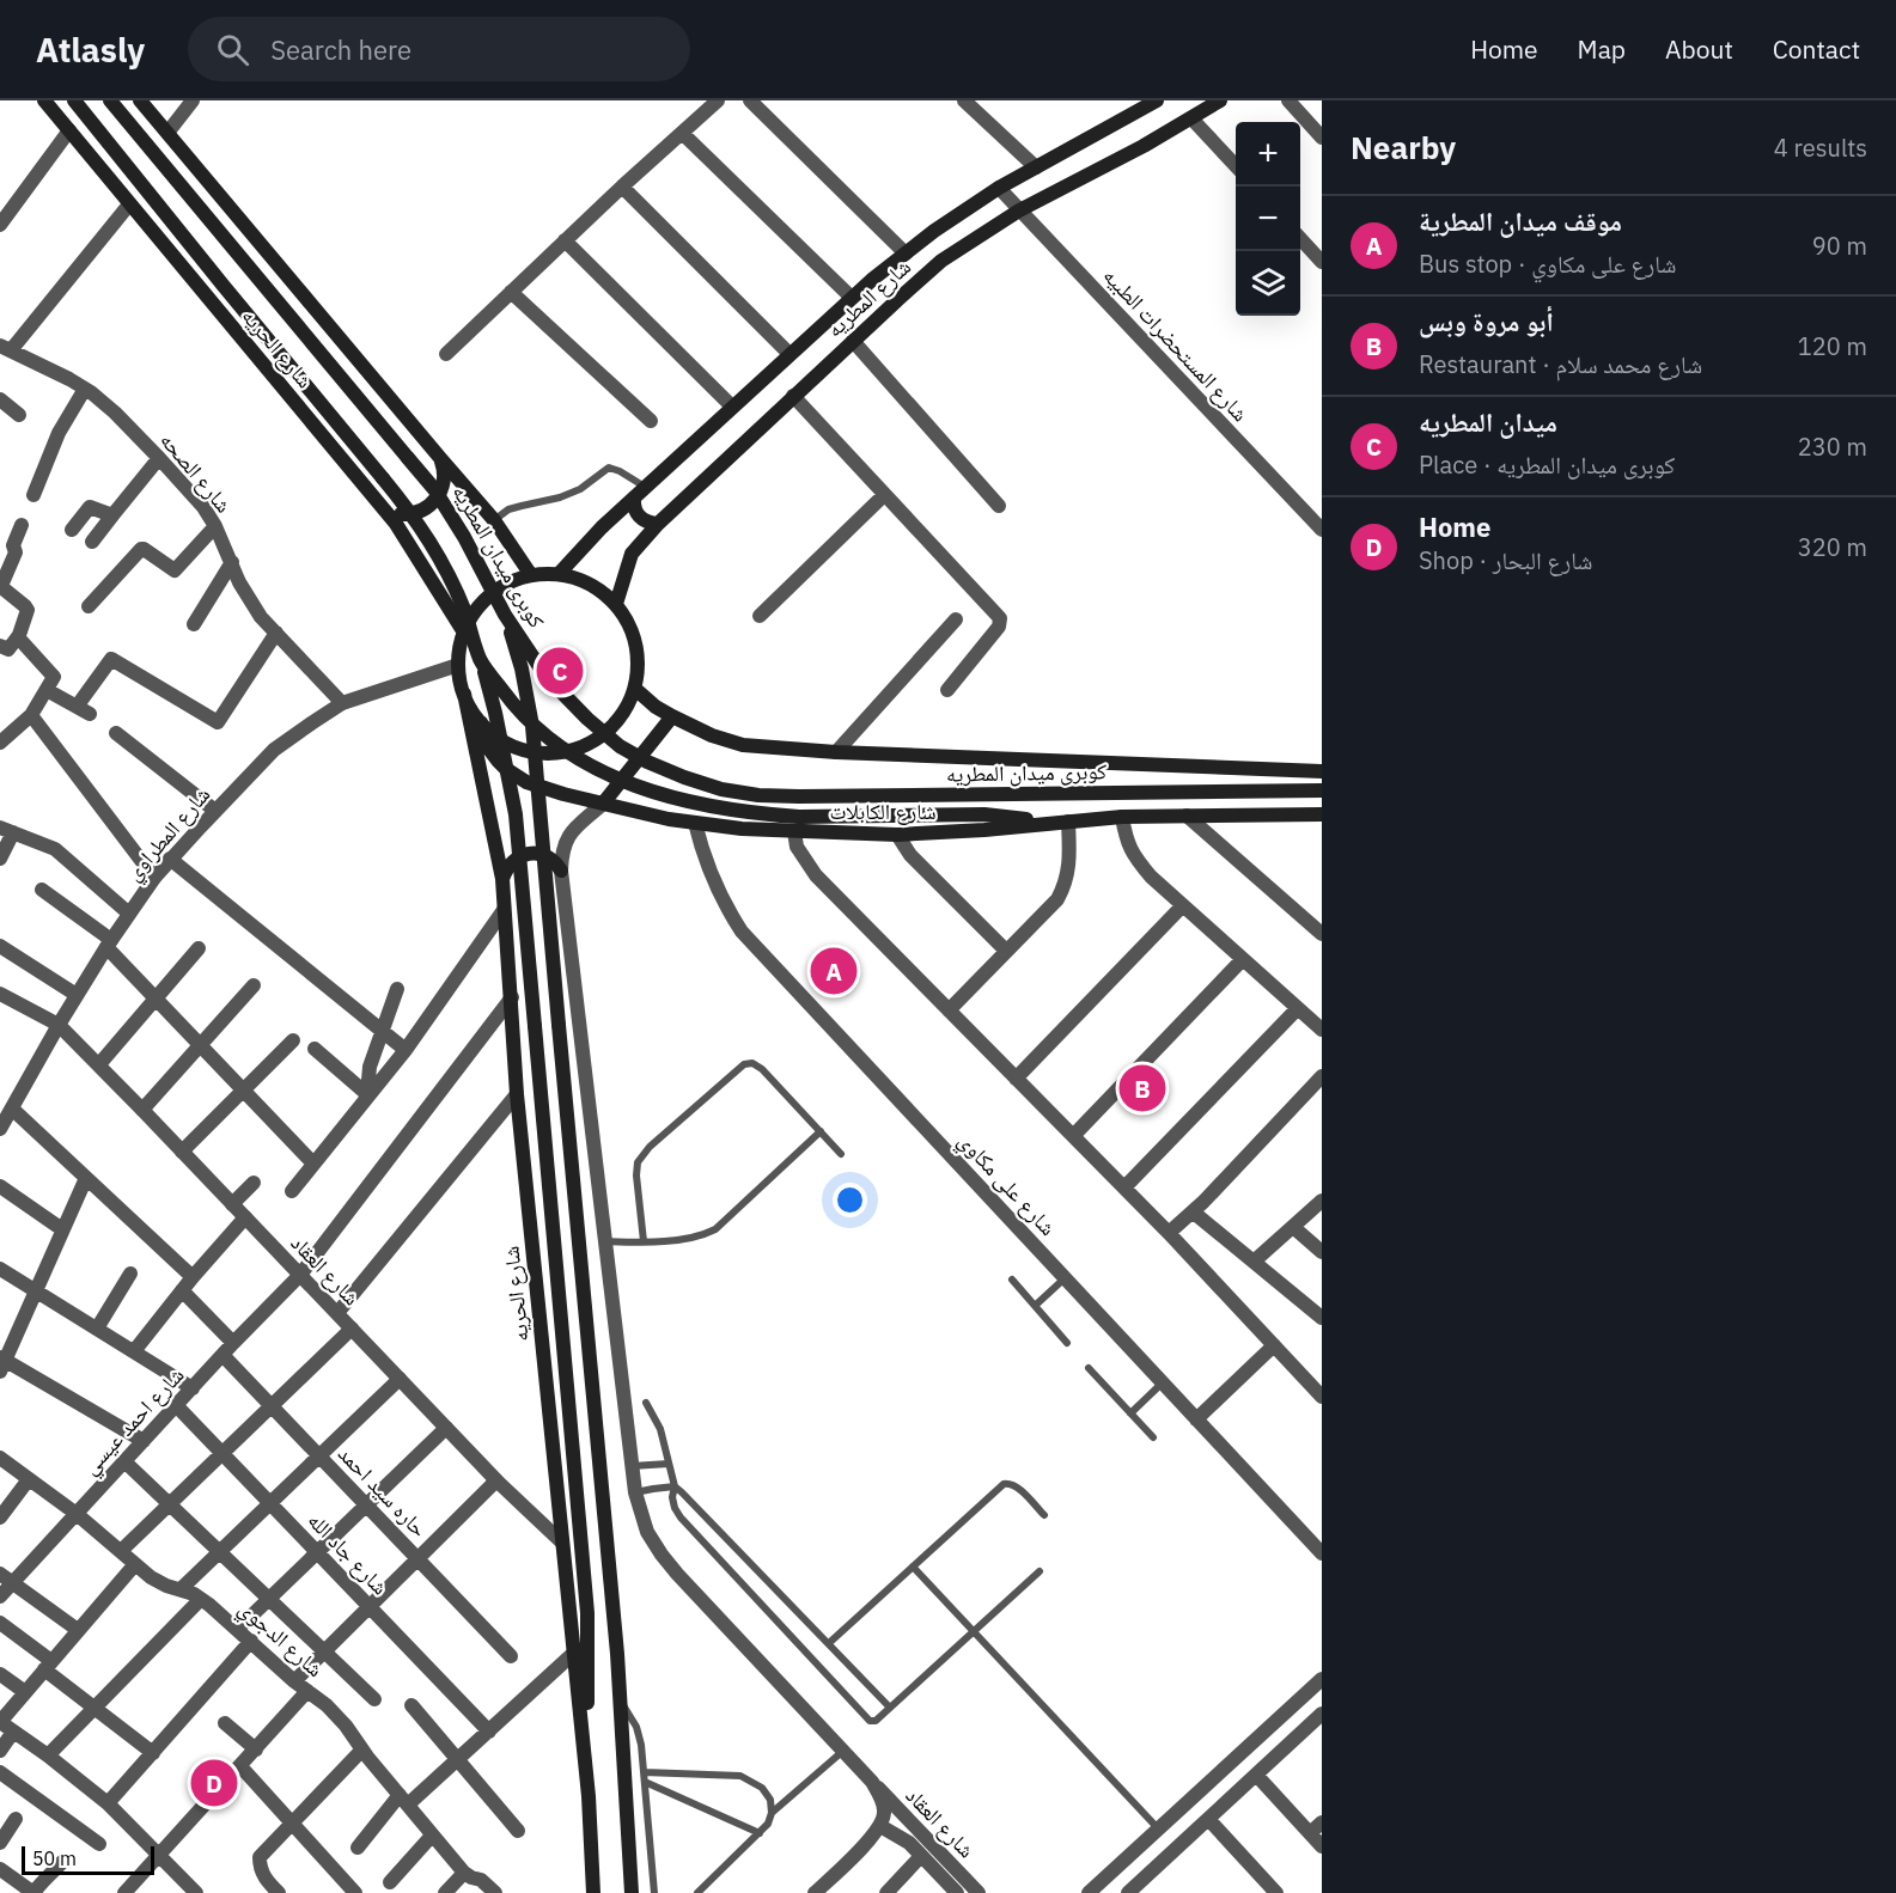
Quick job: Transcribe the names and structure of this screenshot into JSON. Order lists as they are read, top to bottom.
{
  "streets": {
    "main road": [
      "شارع المطريه",
      "شارع الحريه",
      "كوبرى ميدان المطريه",
      "شارع الكابلات"
    ],
    "street": [
      "شارع المستحضرات الطبيه",
      "شارع الصحه",
      "شارع المطراوي",
      "شارع على مكاوي",
      "شارع العقاد",
      "شارع احمد عيسي",
      "حاره سيد احمد",
      "شارع جاد الله",
      "شارع الدجوي"
    ]
  },
  "crossings": [
    ["شارع المطريه", "شارع المستحضرات الطبيه"],
    ["شارع المطريه", "شارع الحريه"],
    ["شارع المطريه", "شارع الكابلات"],
    ["شارع المطريه", "شارع المطراوي"],
    ["شارع الحريه", "شارع الكابلات"],
    ["شارع الحريه", "شارع المطراوي"],
    ["شارع الحريه", "شارع العقاد"],
    ["شارع الحريه", "شارع احمد عيسي"],
    ["شارع الصحه", "شارع المطراوي"],
    ["كوبرى ميدان المطريه", "شارع الكابلات"],
    ["شارع الكابلات", "شارع المطراوي"],
    ["شارع الكابلات", "شارع على مكاوي"],
    ["شارع المطراوي", "شارع العقاد"],
    ["شارع العقاد", "شارع احمد عيسي"],
    ["شارع احمد عيسي", "حاره سيد احمد"],
    ["شارع احمد عيسي", "شارع جاد الله"],
    ["شارع احمد عيسي", "شارع الدجوي"]
  ],
  "scale_bar": "50 m",
  "page": {
    "header": "Atlasly",
    "search": "Search here",
    "nav": [
      "Home",
      "Map",
      "About",
      "Contact"
    ],
    "heading": ["Nearby", "4 results"],
    "map_buttons": ["+", "−"],
    "list": [
      {
        "mark": "A",
        "name": "موقف ميدان المطرية",
        "note": "Bus stop · شارع على مكاوي",
        "value": "90 m"
      },
      {
        "mark": "B",
        "name": "أبو مروة وبس",
        "note": "Restaurant · شارع محمد سلام",
        "value": "120 m"
      },
      {
        "mark": "C",
        "name": "ميدان المطريه",
        "note": "Place · كوبرى ميدان المطريه",
        "value": "230 m"
      },
      {
        "mark": "D",
        "name": "Home",
        "note": "Shop · شارع البحار",
        "value": "320 m"
      }
    ],
    "pins": [
      "C",
      "A",
      "B",
      "D"
    ],
    "scale": "50 m"
  }
}
